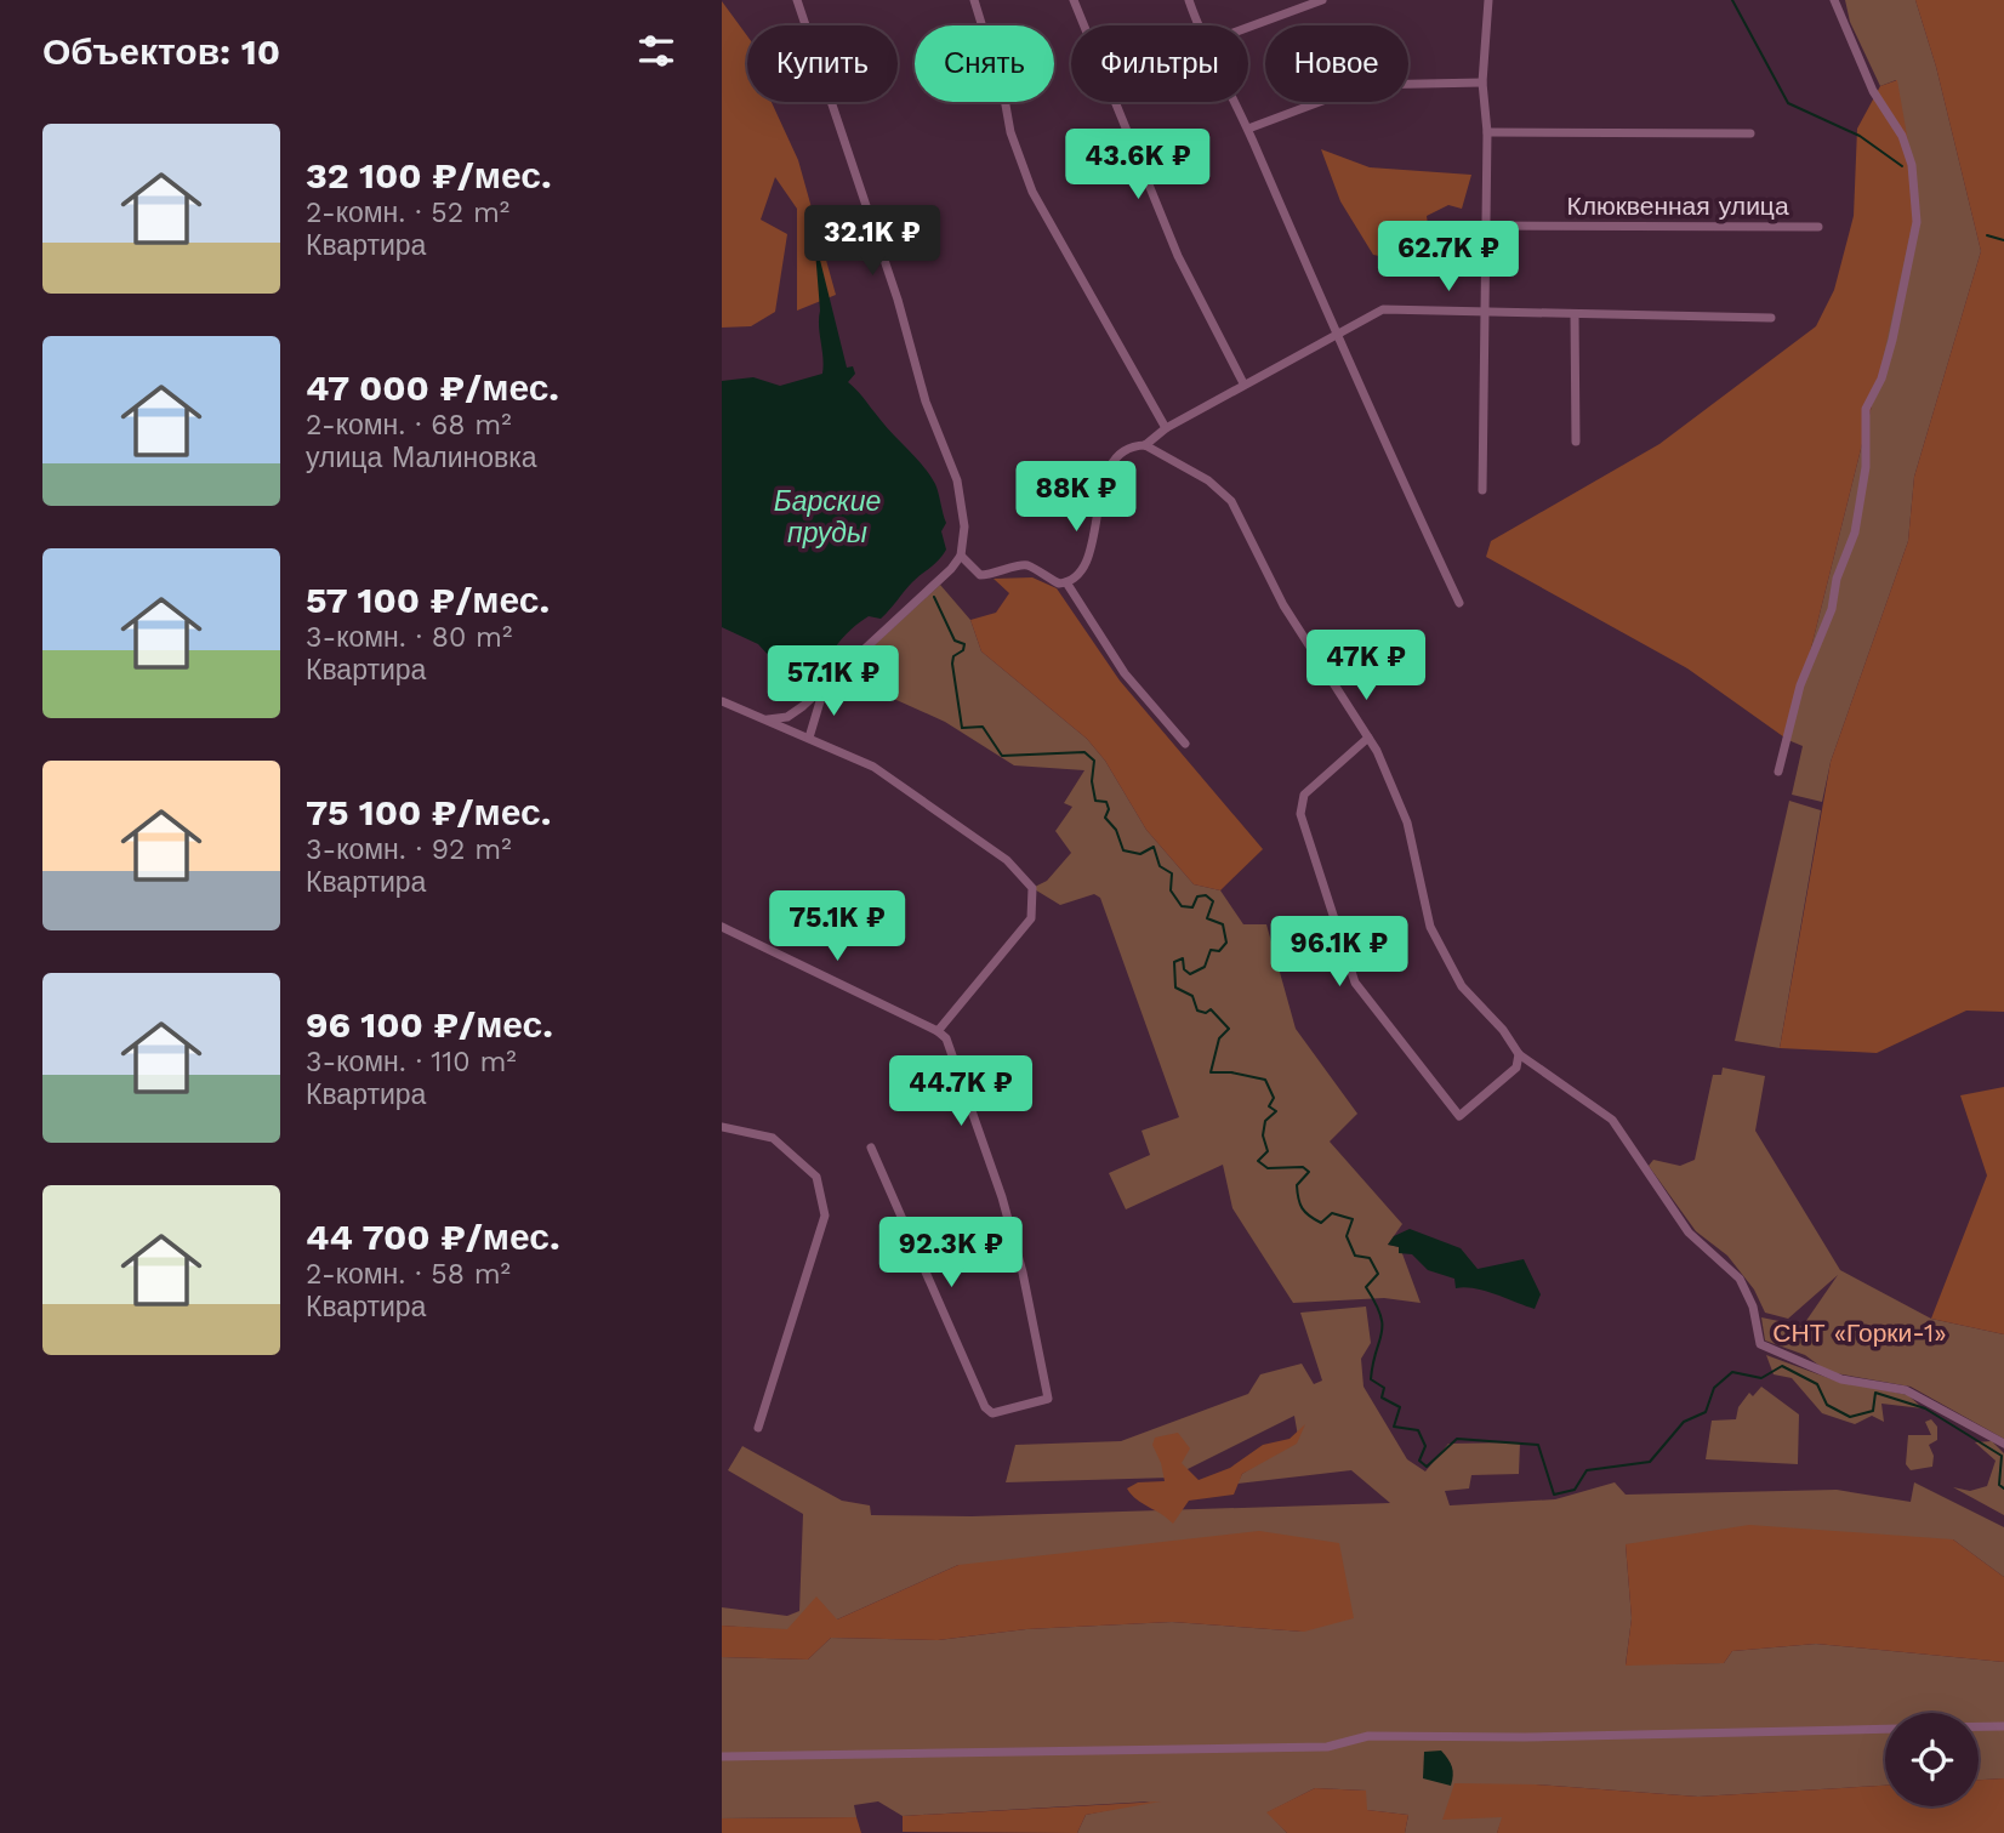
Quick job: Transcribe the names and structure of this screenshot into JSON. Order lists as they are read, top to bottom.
{
  "streets": {
    "street": ["Клюквенная улица"]
  },
  "water": ["Барские пруды"],
  "parks": ["СНТ «Горки-1»"],
  "page": {
    "heading": "Объектов: 10",
    "chip": [
      "Купить",
      "Снять",
      "Фильтры",
      "Новое"
    ],
    "list": [
      {
        "name": "32 100 ₽/мес.",
        "note": "2-комн. · 52 m² · Квартира"
      },
      {
        "name": "47 000 ₽/мес.",
        "note": "2-комн. · 68 m² · улица Малиновка"
      },
      {
        "name": "57 100 ₽/мес.",
        "note": "3-комн. · 80 m² · Квартира"
      },
      {
        "name": "75 100 ₽/мес.",
        "note": "3-комн. · 92 m² · Квартира"
      },
      {
        "name": "96 100 ₽/мес.",
        "note": "3-комн. · 110 m² · Квартира"
      },
      {
        "name": "44 700 ₽/мес.",
        "note": "2-комн. · 58 m² · Квартира"
      }
    ],
    "price": [
      "43.6K ₽",
      "32.1K ₽",
      "62.7K ₽",
      "88K ₽",
      "47K ₽",
      "57.1K ₽",
      "75.1K ₽",
      "96.1K ₽",
      "44.7K ₽",
      "92.3K ₽"
    ]
  }
}
